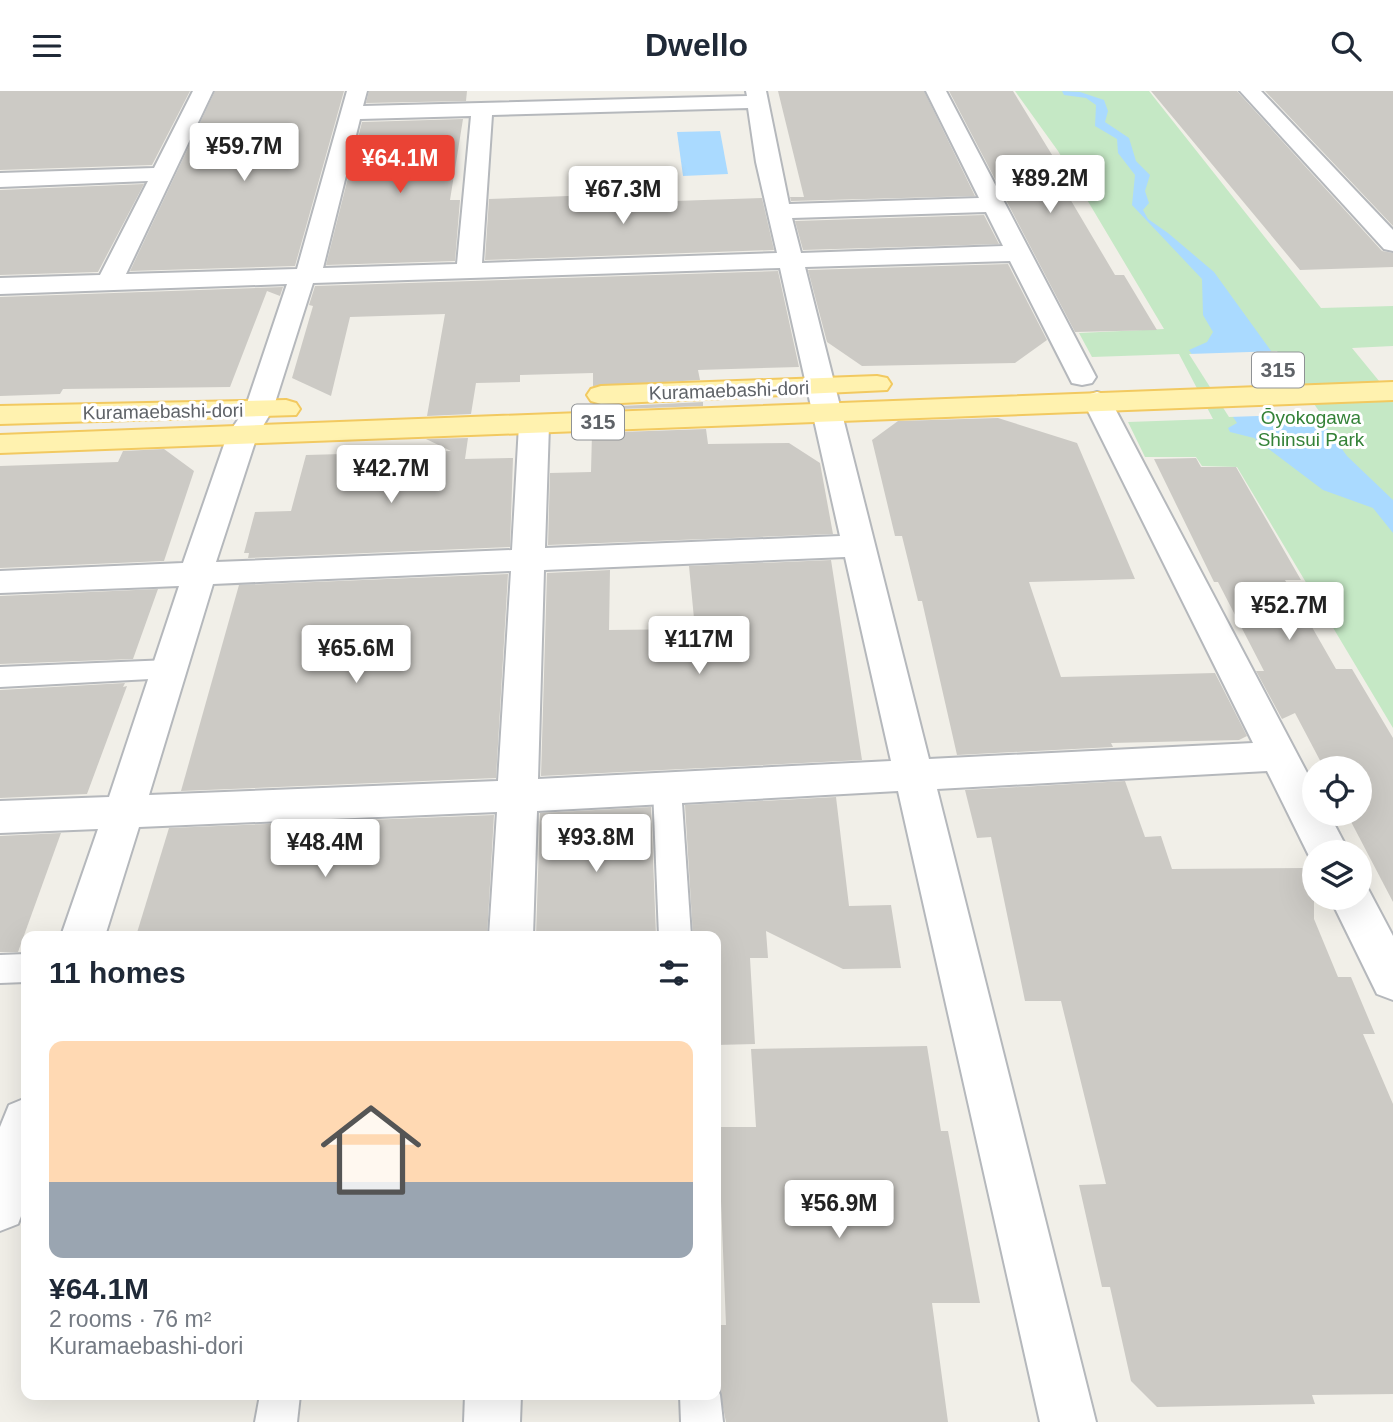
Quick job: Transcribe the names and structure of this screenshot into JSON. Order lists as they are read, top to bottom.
{
  "streets": {
    "main road": ["315", "Kuramaebashi-dori"]
  },
  "parks": ["Ōyokogawa Shinsui Park"],
  "page": {
    "header": "Dwello",
    "price": [
      "¥59.7M",
      "¥64.1M",
      "¥89.2M",
      "¥67.3M",
      "¥42.7M",
      "¥52.7M",
      "¥117M",
      "¥65.6M",
      "¥93.8M",
      "¥48.4M",
      "¥56.9M"
    ],
    "heading": "11 homes",
    "list": [
      {
        "name": "¥64.1M",
        "note": "2 rooms · 76 m² · Kuramaebashi-dori"
      }
    ]
  }
}
